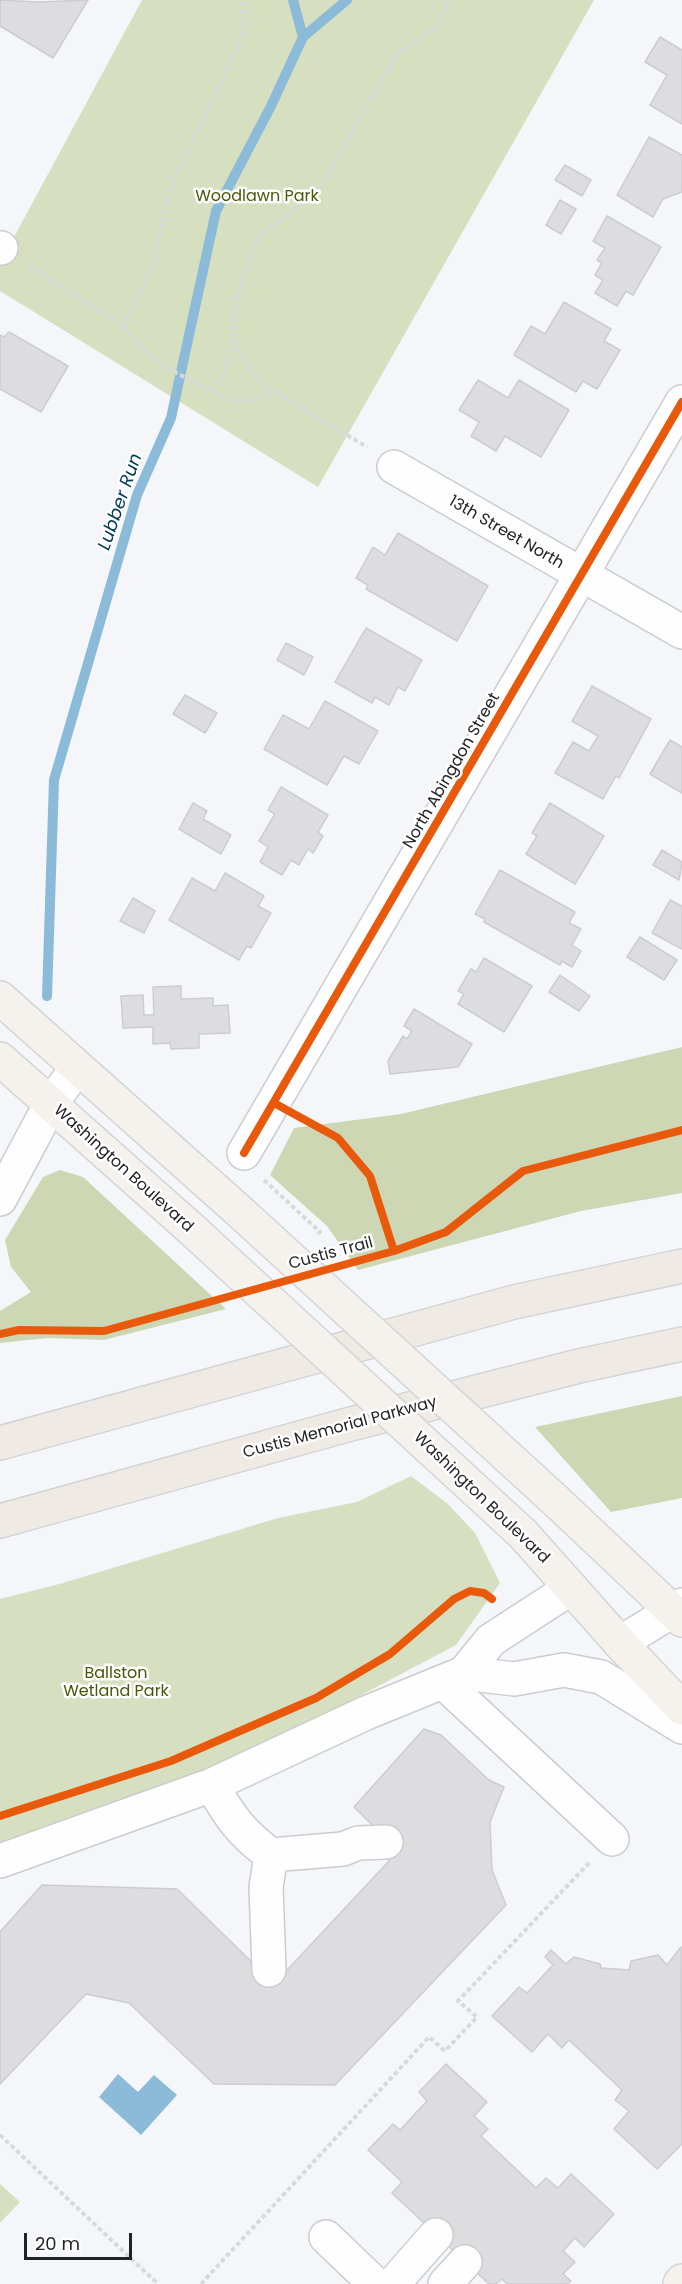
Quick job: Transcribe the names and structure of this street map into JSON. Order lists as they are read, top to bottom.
{
  "streets": {
    "highway": ["Custis Memorial Parkway"],
    "main road": ["Washington Boulevard"],
    "street": ["13th Street North", "North Abingdon Street"],
    "cycle path": ["Custis Trail"]
  },
  "crossings": [
    ["13th Street North", "North Abingdon Street"]
  ],
  "water": ["Lubber Run"],
  "parks": ["Woodlawn Park", "Ballston Wetland Park"],
  "scale_bar": "20 m"
}
